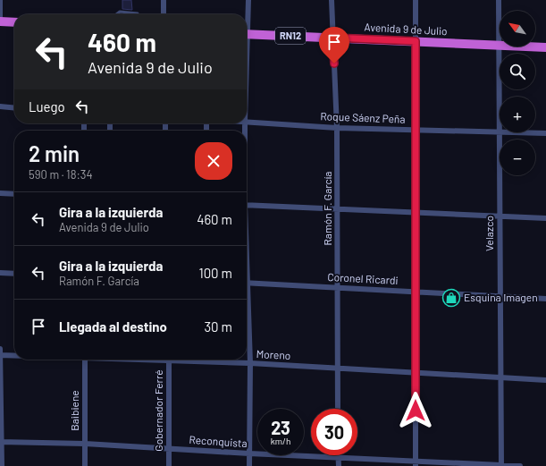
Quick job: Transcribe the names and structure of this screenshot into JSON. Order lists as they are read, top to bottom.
{
  "streets": {
    "highway": ["Avenida 9 de Julio", "RN12"],
    "street": [
      "Roque Sáenz Peña",
      "Ramón F. García",
      "Velazco",
      "Coronel Ricardi",
      "Moreno",
      "Baibiene",
      "Gobernador Ferré",
      "Reconquista"
    ]
  },
  "crossings": [
    ["Avenida 9 de Julio", "Ramón F. García"],
    ["Avenida 9 de Julio", "Velazco"],
    ["Roque Sáenz Peña", "Ramón F. García"],
    ["Roque Sáenz Peña", "Velazco"],
    ["Ramón F. García", "Coronel Ricardi"],
    ["Ramón F. García", "Moreno"],
    ["Velazco", "Coronel Ricardi"],
    ["Velazco", "Moreno"],
    ["Velazco", "Reconquista"],
    ["Baibiene", "Reconquista"],
    ["Gobernador Ferré", "Reconquista"]
  ],
  "places": {
    "shop": ["Esquina Imagen"]
  },
  "north": "top left",
  "page": {
    "map_buttons": ["+", "−"],
    "turn": ["460 m", "Avenida 9 de Julio"],
    "then": "Luego",
    "heading": ["2 min", "590 m · 18:34"],
    "list": [
      {
        "name": "Gira a la izquierda",
        "note": "Avenida 9 de Julio",
        "value": "460 m"
      },
      {
        "name": "Gira a la izquierda",
        "note": "Ramón F. García",
        "value": "100 m"
      },
      {
        "name": "Llegada al destino",
        "value": "30 m"
      }
    ],
    "speed": "23 km/h",
    "limit": "30"
  }
}
